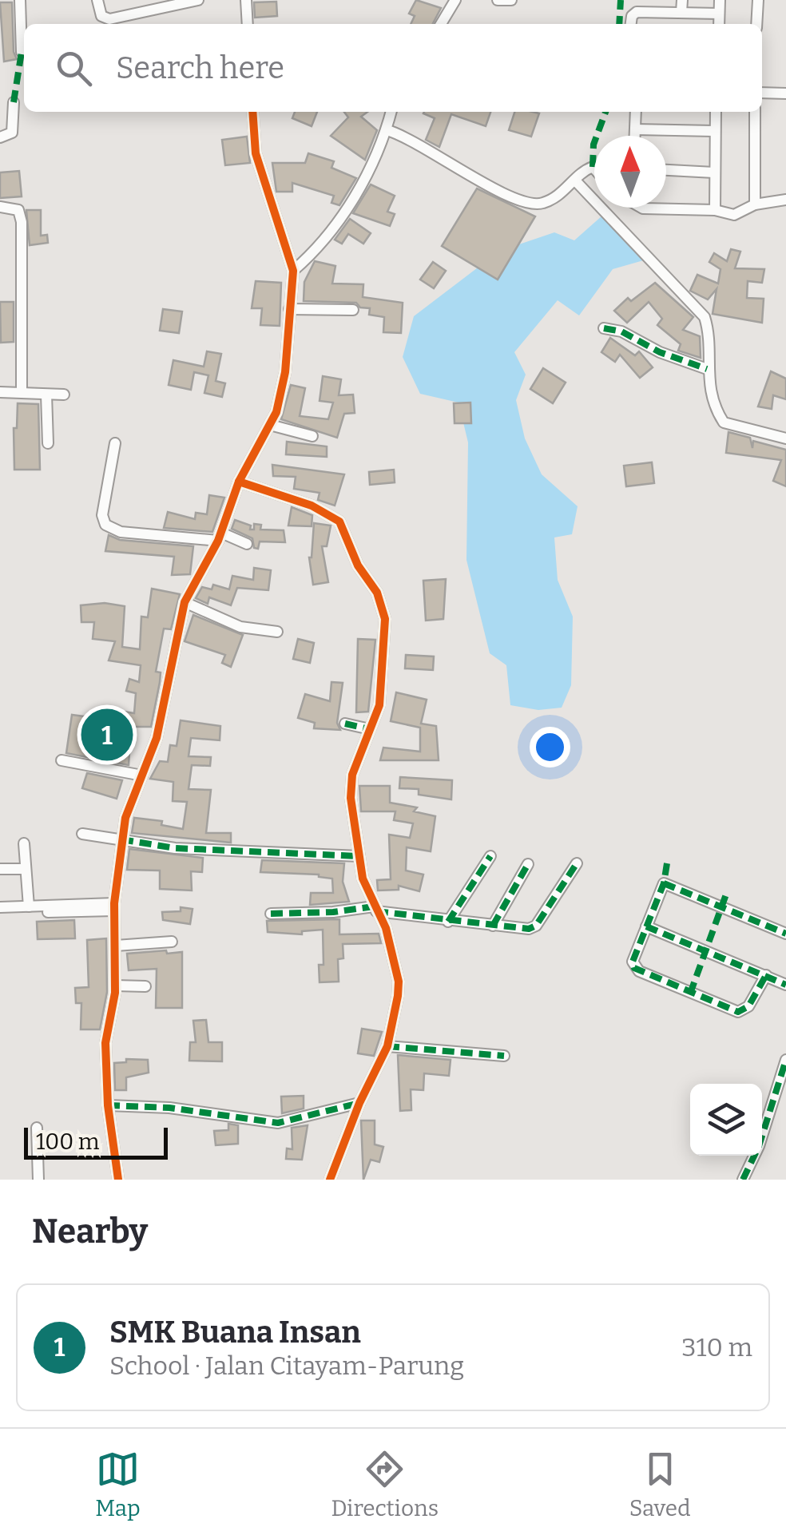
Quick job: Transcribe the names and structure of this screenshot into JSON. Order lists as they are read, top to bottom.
{
  "scale_bar": "100 m",
  "north": "top",
  "page": {
    "search": "Search here",
    "pins": "1",
    "scale": "100 m",
    "heading": "Nearby",
    "list": [
      {
        "mark": "1",
        "name": "SMK Buana Insan",
        "note": "School · Jalan Citayam-Parung",
        "value": "310 m"
      }
    ],
    "nav": ["Map", "Directions", "Saved"]
  }
}
